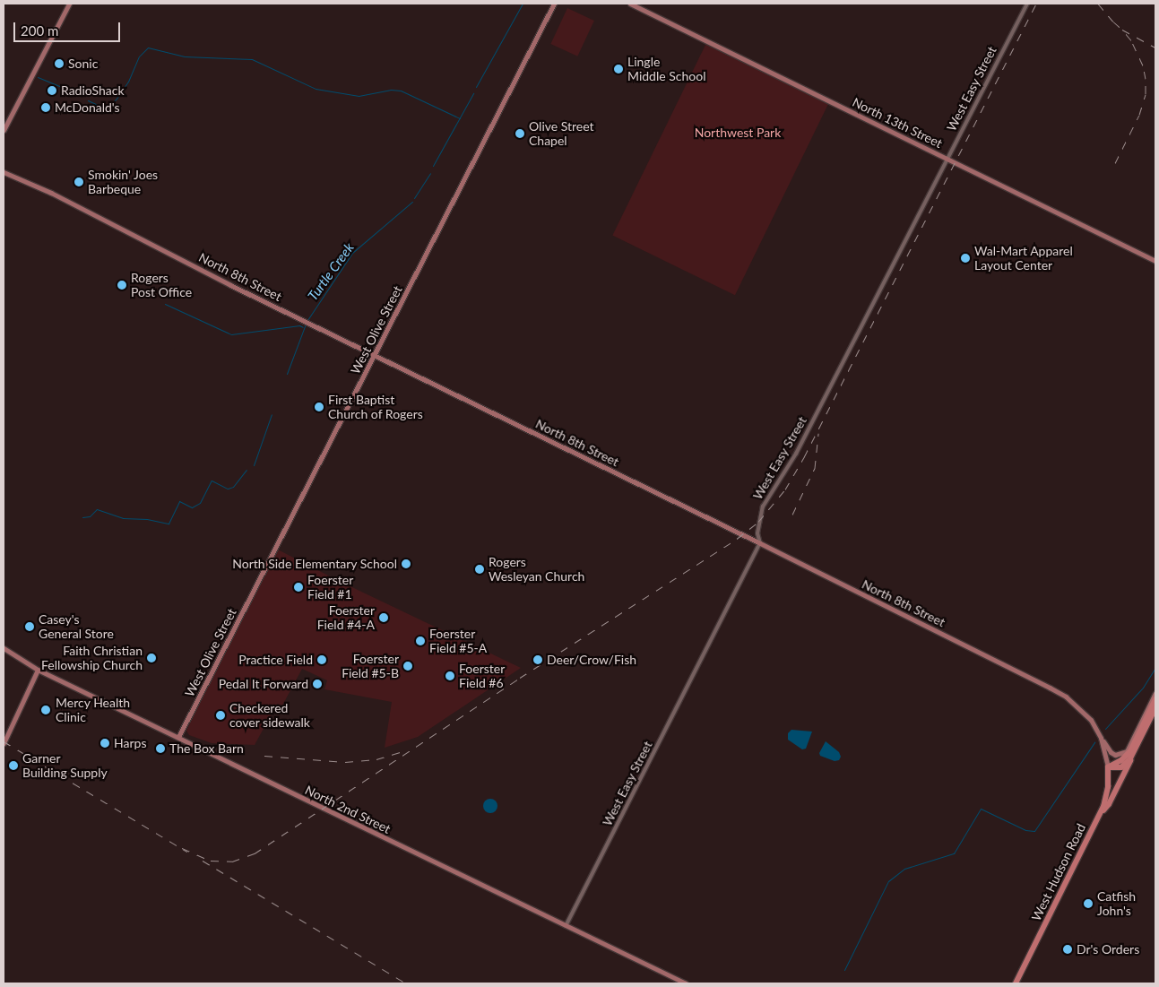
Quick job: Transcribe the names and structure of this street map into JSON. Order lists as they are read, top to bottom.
{
  "streets": {
    "highway": ["West Hudson Road"],
    "main road": [
      "North 13th Street",
      "North 8th Street",
      "West Olive Street",
      "North 2nd Street"
    ],
    "street": ["West Easy Street"]
  },
  "crossings": [
    ["West Easy Street", "North 13th Street"],
    ["West Easy Street", "North 8th Street"],
    ["West Easy Street", "North 2nd Street"],
    ["North 8th Street", "West Olive Street"],
    ["North 8th Street", "West Hudson Road"],
    ["West Olive Street", "North 2nd Street"]
  ],
  "water": ["Turtle Creek"],
  "parks": ["Northwest Park"],
  "places": [
    "Sonic",
    "Lingle Middle School",
    "RadioShack",
    "McDonald's",
    "Olive Street Chapel",
    "Smokin' Joes Barbeque",
    "Wal-Mart Apparel Layout Center",
    "Rogers Post Office",
    "First Baptist Church of Rogers",
    "North Side Elementary School",
    "Rogers Wesleyan Church",
    "Foerster Field #1",
    "Foerster Field #4-A",
    "Casey's General Store",
    "Foerster Field #5-A",
    "Faith Christian Fellowship Church",
    "Practice Field",
    "Deer/Crow/Fish",
    "Foerster Field #5-B",
    "Foerster Field #6",
    "Pedal It Forward",
    "Mercy Health Clinic",
    "Checkered cover sidewalk",
    "Harps",
    "The Box Barn",
    "Garner Building Supply",
    "Catfish John's",
    "Dr's Orders"
  ],
  "scale_bar": "200 m"
}
